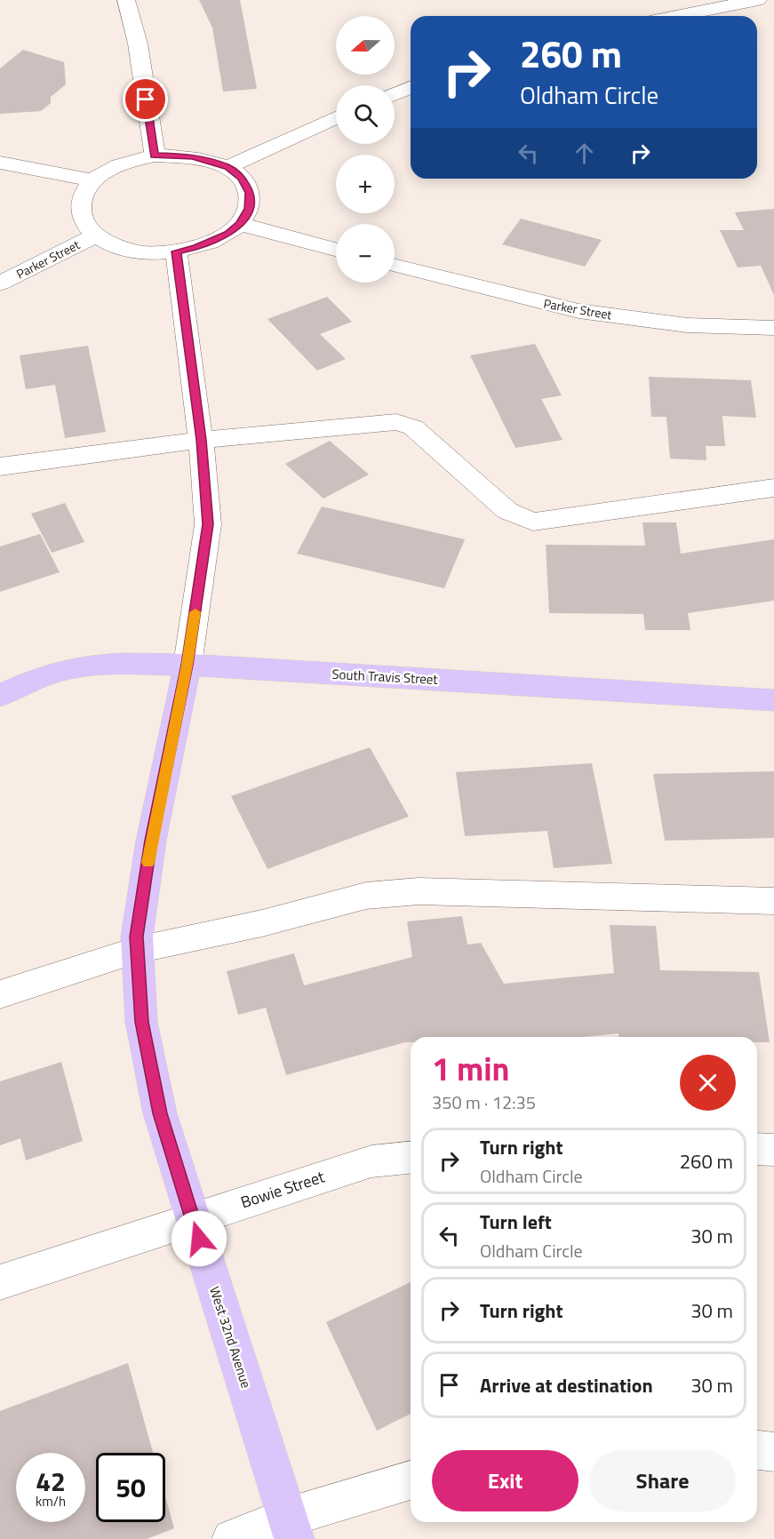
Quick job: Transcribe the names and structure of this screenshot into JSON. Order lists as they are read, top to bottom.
{
  "streets": {
    "main road": ["South Travis Street", "West 32nd Avenue"],
    "street": ["Parker Street", "Bowie Street"]
  },
  "crossings": [
    ["Parker Street", "West 32nd Avenue"],
    ["South Travis Street", "West 32nd Avenue"],
    ["Bowie Street", "West 32nd Avenue"]
  ],
  "north": "left",
  "page": {
    "map_buttons": ["+", "−"],
    "turn": ["260 m", "Oldham Circle"],
    "heading": ["1 min", "350 m · 12:35"],
    "list": [
      {
        "name": "Turn right",
        "note": "Oldham Circle",
        "value": "260 m"
      },
      {
        "name": "Turn left",
        "note": "Oldham Circle",
        "value": "30 m"
      },
      {
        "name": "Turn right",
        "value": "30 m"
      },
      {
        "name": "Arrive at destination",
        "value": "30 m"
      }
    ],
    "buttons": ["Exit", "Share"],
    "speed": "42 km/h",
    "limit": "50"
  }
}
